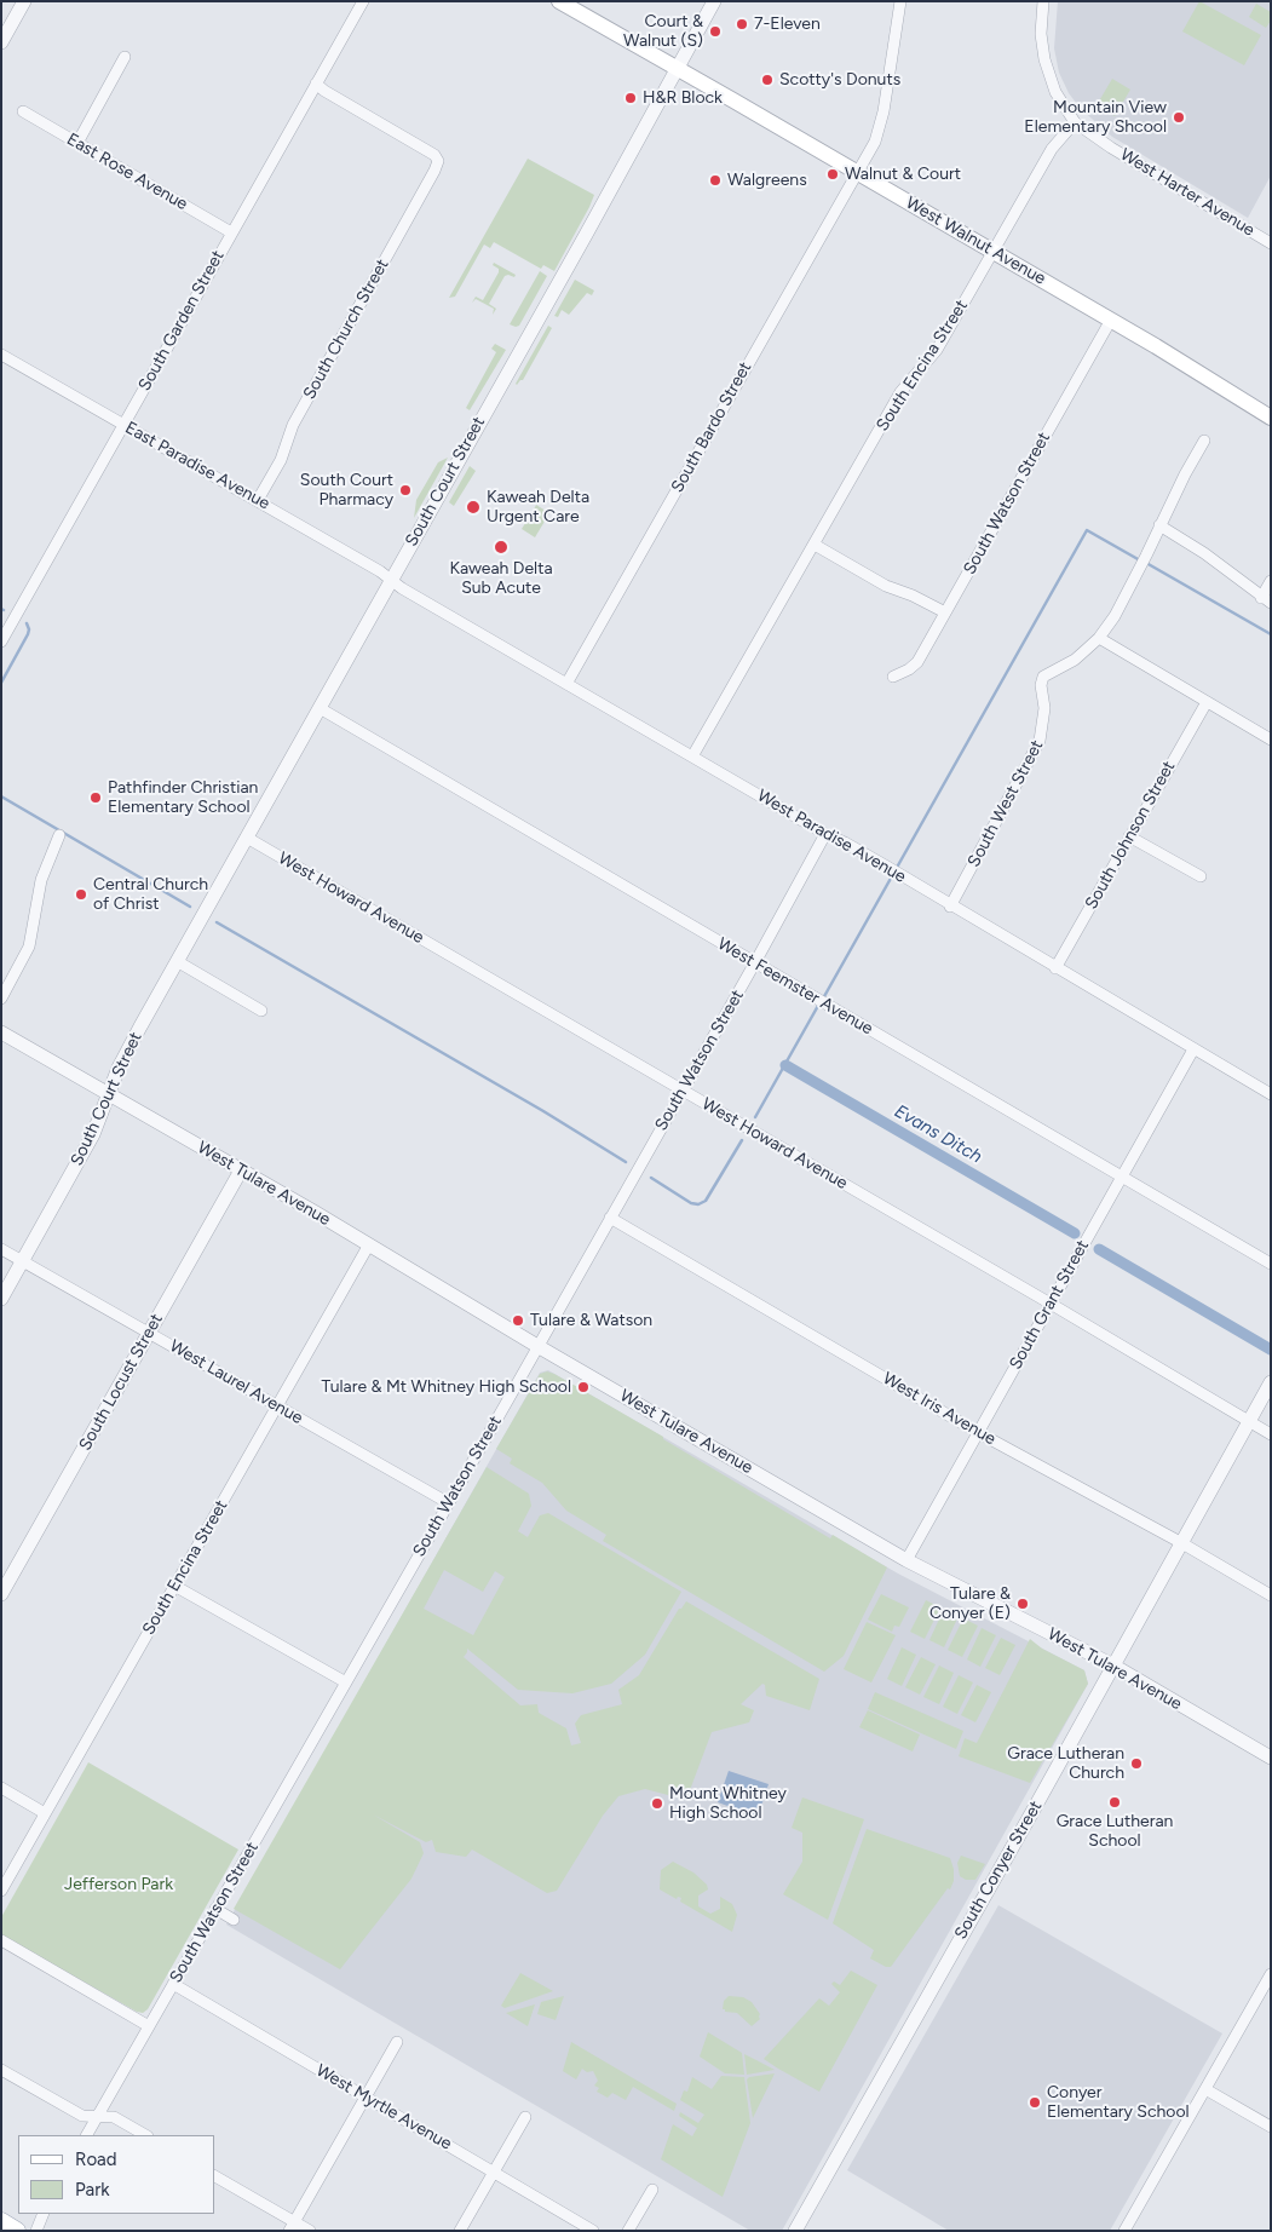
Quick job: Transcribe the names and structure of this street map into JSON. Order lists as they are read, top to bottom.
{
  "streets": {
    "main road": ["West Walnut Avenue"],
    "street": [
      "East Rose Avenue",
      "West Harter Avenue",
      "South Garden Street",
      "South Church Street",
      "South Encina Street",
      "South Bardo Street",
      "East Paradise Avenue",
      "South Court Street",
      "South Watson Street",
      "South West Street",
      "South Johnson Street",
      "West Paradise Avenue",
      "West Howard Avenue",
      "West Feemster Avenue",
      "West Tulare Avenue",
      "South Grant Street",
      "South Locust Street",
      "West Laurel Avenue",
      "West Iris Avenue",
      "South Conyer Street",
      "West Myrtle Avenue"
    ]
  },
  "crossings": [
    ["East Rose Avenue", "South Garden Street"],
    ["West Harter Avenue", "South Encina Street"],
    ["West Walnut Avenue", "South Encina Street"],
    ["West Walnut Avenue", "South Bardo Street"],
    ["West Walnut Avenue", "South Court Street"],
    ["West Walnut Avenue", "South Watson Street"],
    ["South Garden Street", "South Church Street"],
    ["South Garden Street", "East Paradise Avenue"],
    ["South Church Street", "East Paradise Avenue"],
    ["South Encina Street", "West Paradise Avenue"],
    ["South Encina Street", "West Tulare Avenue"],
    ["South Encina Street", "West Laurel Avenue"],
    ["South Bardo Street", "West Paradise Avenue"],
    ["East Paradise Avenue", "South Court Street"],
    ["East Paradise Avenue", "West Paradise Avenue"],
    ["South Court Street", "West Paradise Avenue"],
    ["South Court Street", "West Howard Avenue"],
    ["South Court Street", "West Feemster Avenue"],
    ["South Court Street", "West Tulare Avenue"],
    ["South Court Street", "West Laurel Avenue"],
    ["South Watson Street", "West Paradise Avenue"],
    ["South Watson Street", "West Howard Avenue"],
    ["South Watson Street", "West Feemster Avenue"],
    ["South Watson Street", "West Tulare Avenue"],
    ["South Watson Street", "West Laurel Avenue"],
    ["South Watson Street", "West Iris Avenue"],
    ["South Watson Street", "West Myrtle Avenue"],
    ["South West Street", "West Paradise Avenue"],
    ["South Johnson Street", "West Paradise Avenue"],
    ["West Paradise Avenue", "South Grant Street"],
    ["West Howard Avenue", "South Grant Street"],
    ["West Howard Avenue", "South Conyer Street"],
    ["West Feemster Avenue", "South Grant Street"],
    ["West Tulare Avenue", "South Grant Street"],
    ["West Tulare Avenue", "South Locust Street"],
    ["West Tulare Avenue", "South Conyer Street"],
    ["South Grant Street", "West Iris Avenue"],
    ["South Locust Street", "West Laurel Avenue"],
    ["West Iris Avenue", "South Conyer Street"]
  ],
  "water": ["Evans Ditch"],
  "parks": ["Jefferson Park"],
  "places": [
    "7-Eleven",
    "Court & Walnut (S)",
    "Scotty's Donuts",
    "H&R Block",
    "Mountain View Elementary Shcool",
    "Walnut & Court",
    "Walgreens",
    "South Court Pharmacy",
    "Kaweah Delta Urgent Care",
    "Kaweah Delta Sub Acute",
    "Pathfinder Christian Elementary School",
    "Central Church of Christ",
    "Tulare & Watson",
    "Tulare & Mt Whitney High School",
    "Tulare & Conyer (E)",
    "Grace Lutheran Church",
    "Grace Lutheran School",
    "Mount Whitney High School",
    "Conyer Elementary School"
  ],
  "legend": ["Road", "Park"]
}
